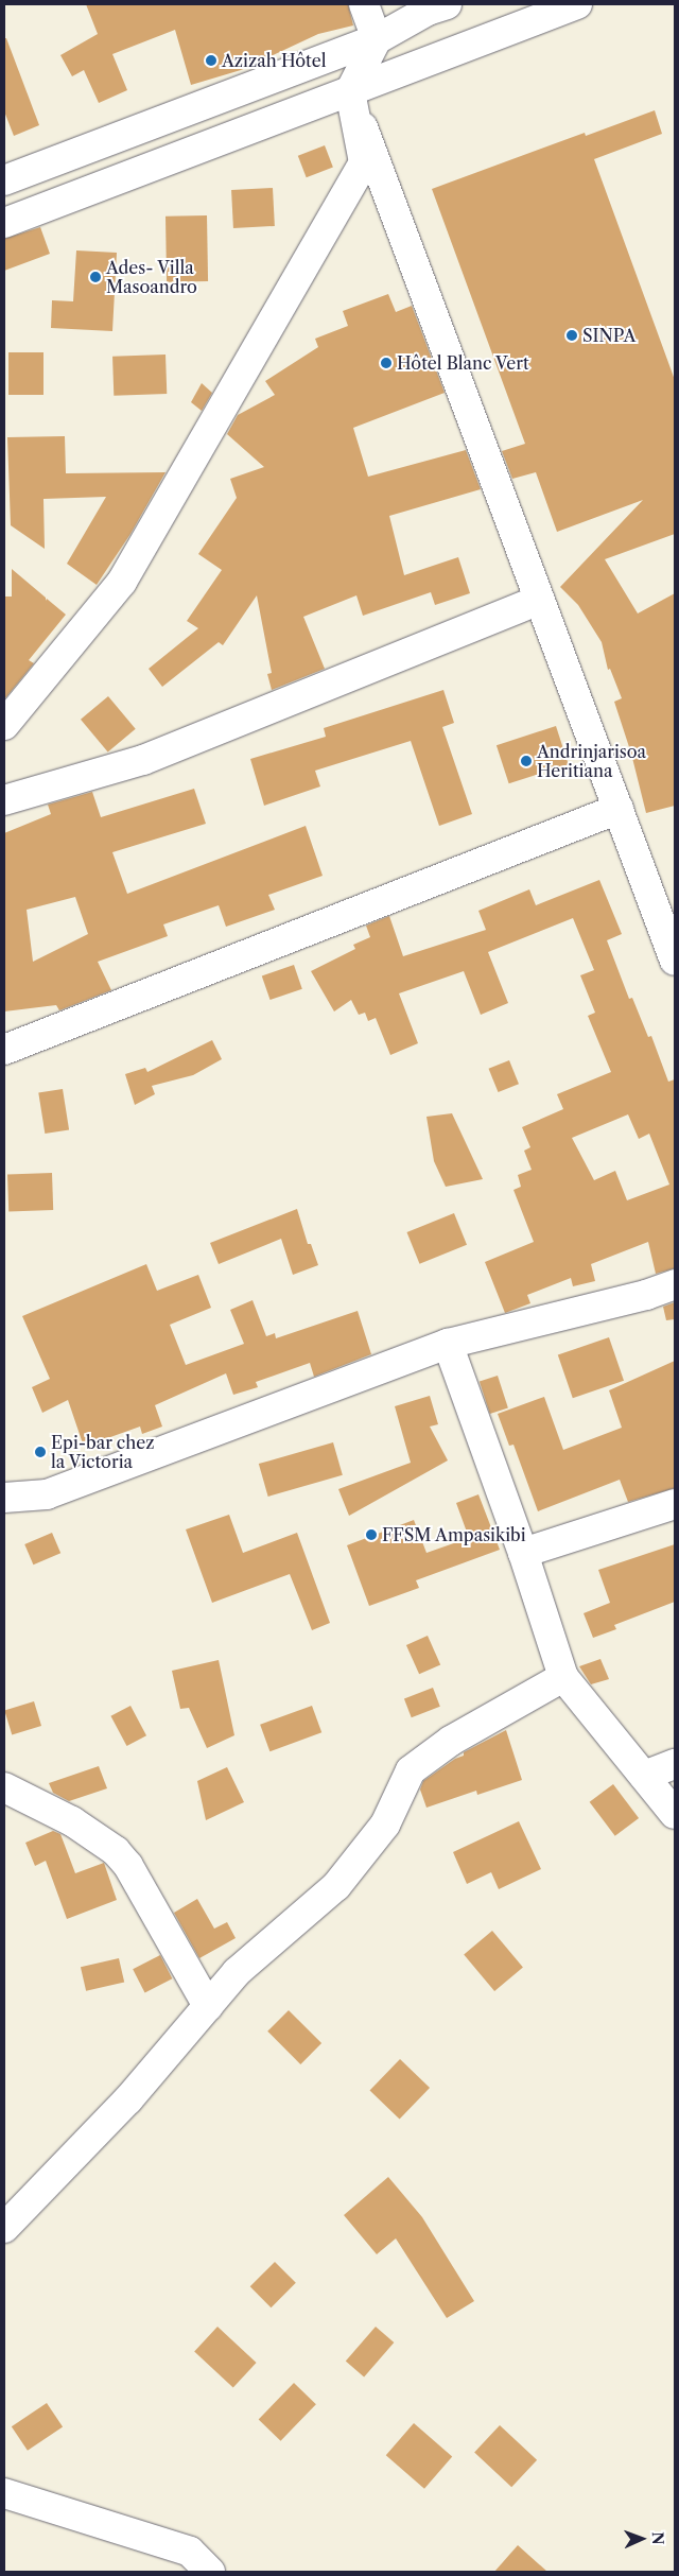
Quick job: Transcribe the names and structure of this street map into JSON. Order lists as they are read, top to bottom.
{
  "places": [
    "Azizah Hôtel",
    "Ades- Villa Masoandro",
    "SINPA",
    "Hôtel Blanc Vert",
    "Andrinjarisoa Heritiana",
    "Epi-bar chez la Victoria",
    "FFSM Ampasikibi"
  ],
  "north": "right"
}
